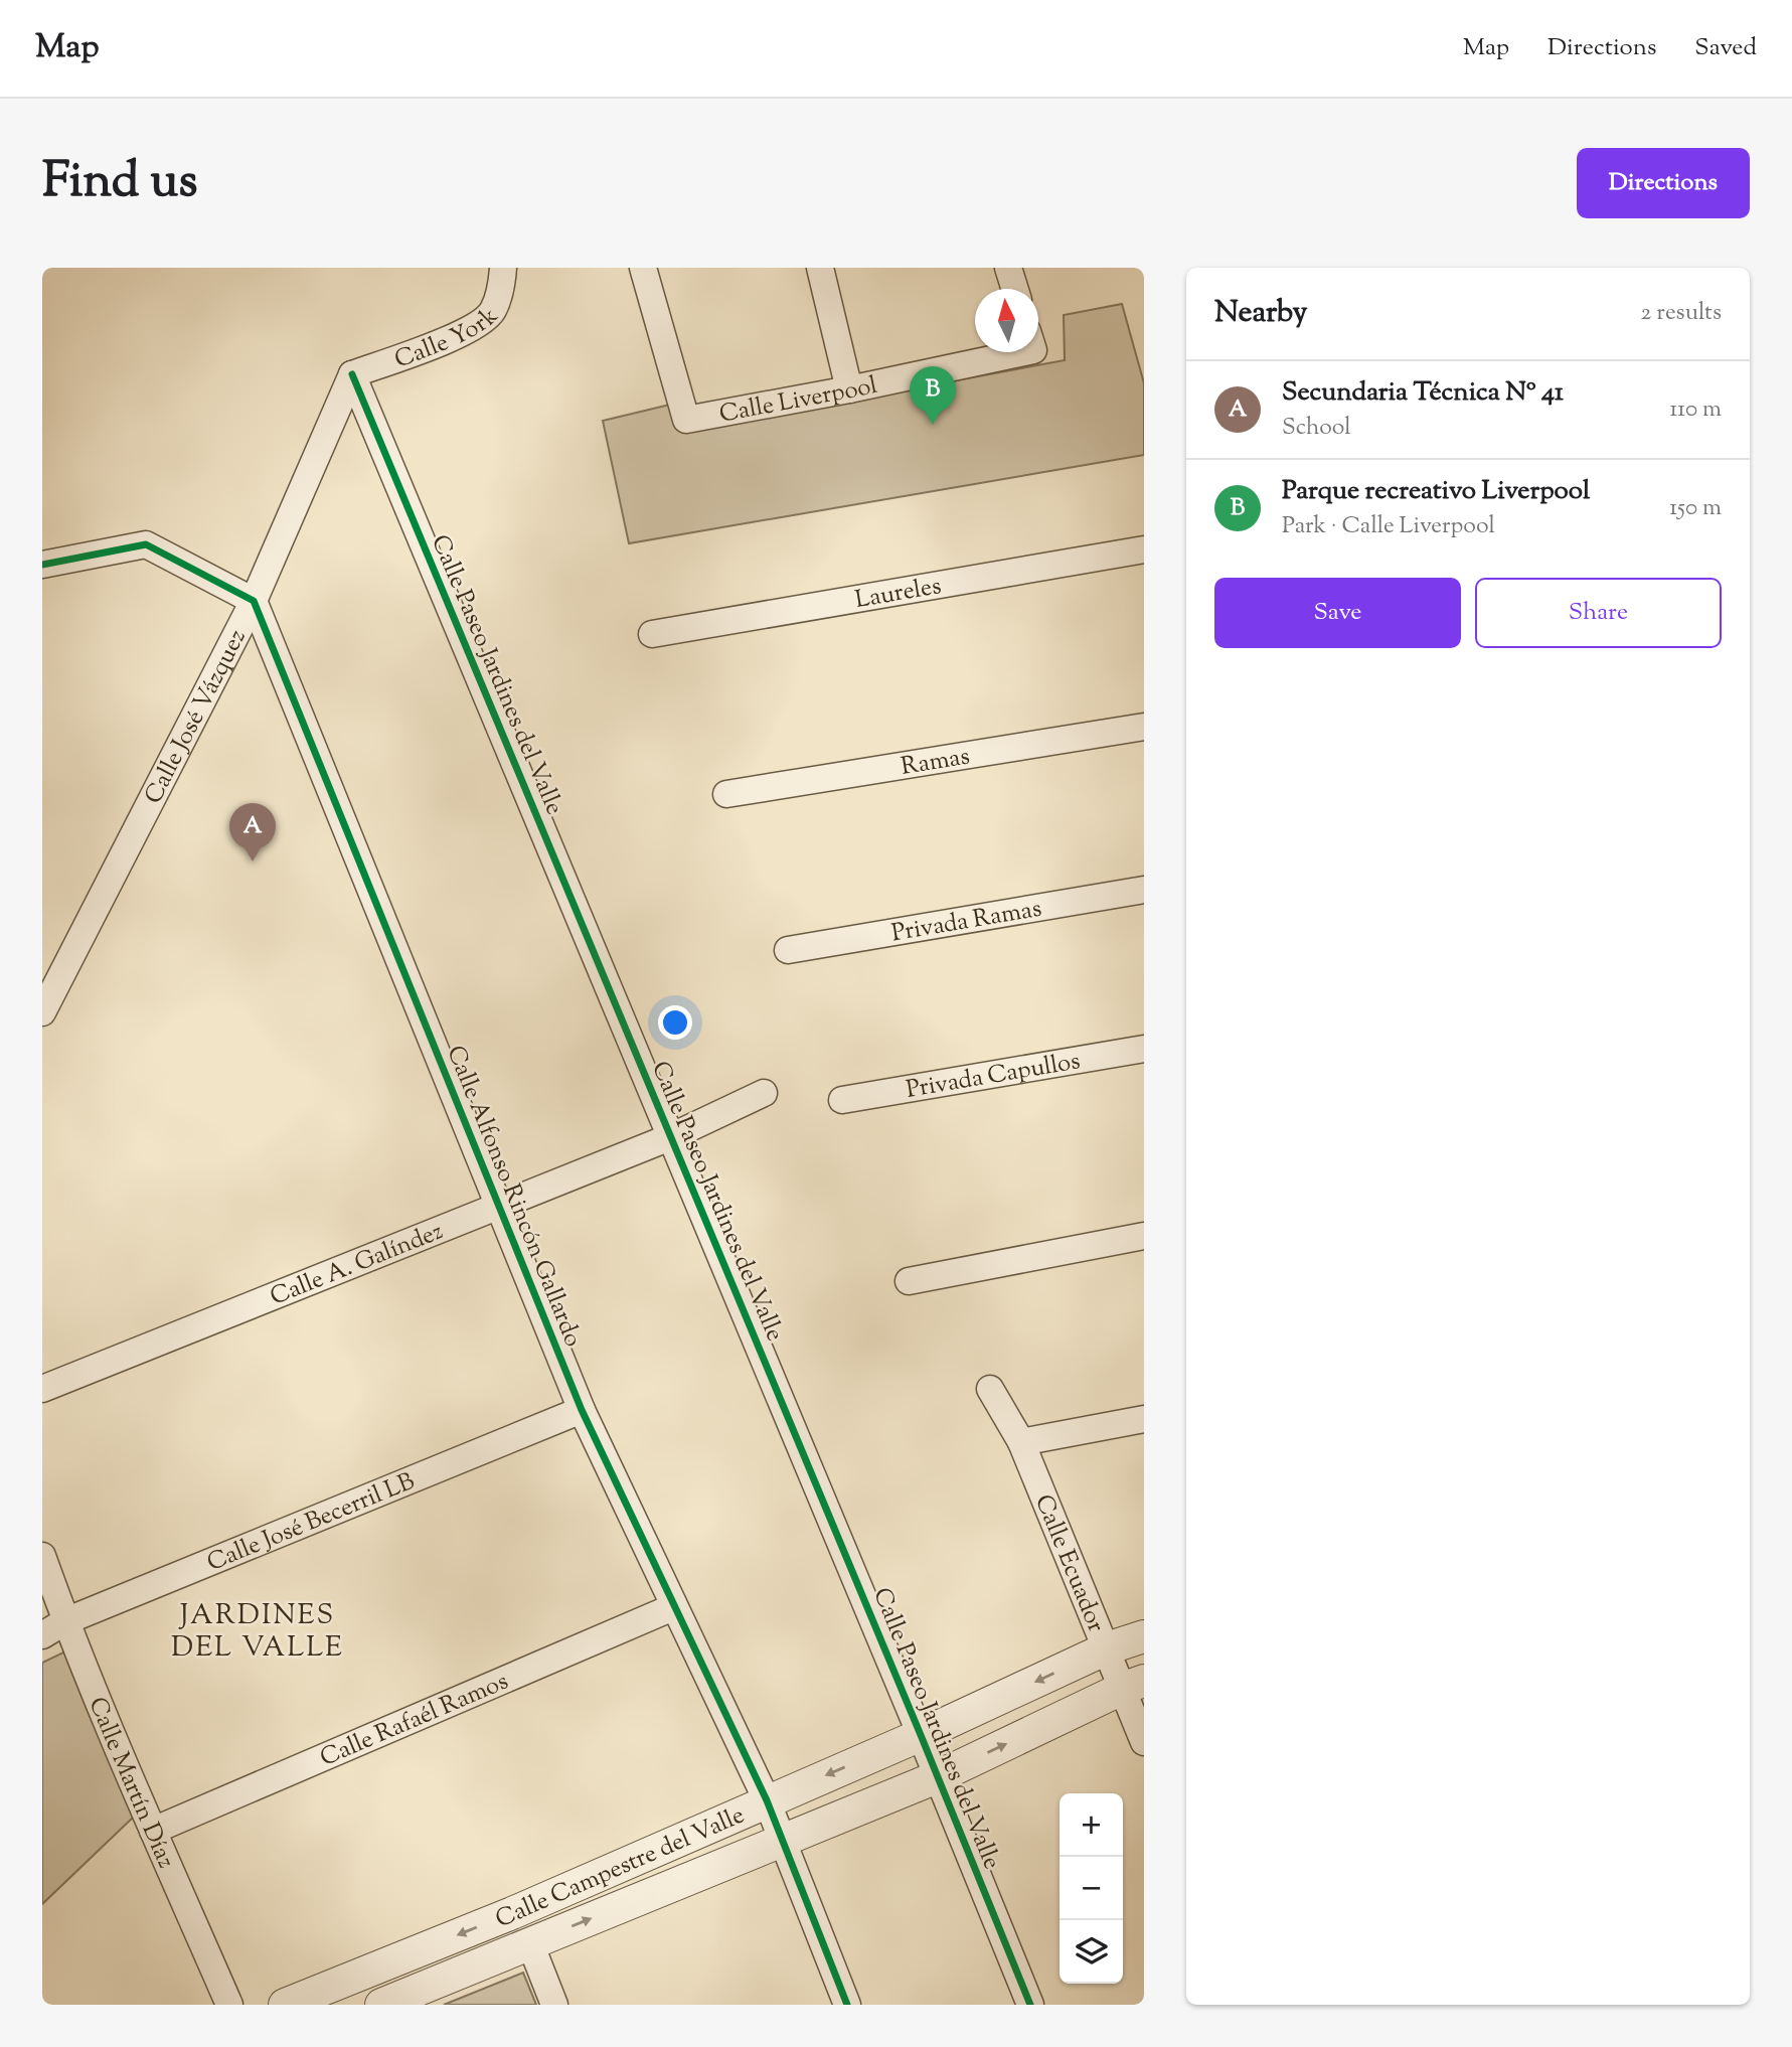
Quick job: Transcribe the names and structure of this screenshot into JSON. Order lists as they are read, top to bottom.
{
  "streets": {
    "street": [
      "Calle York",
      "Calle Liverpool",
      "Laureles",
      "Calle Paseo Jardines del Valle",
      "Calle José Vázquez",
      "Ramas",
      "Privada Ramas",
      "Privada Capullos",
      "Calle Alfonso Rincón Gallardo",
      "Calle A. Galíndez",
      "Calle José Becerril LB",
      "Calle Ecuador",
      "Calle Rafaél Ramos",
      "Calle Martín Díaz",
      "Calle Campestre del Valle"
    ]
  },
  "crossings": [
    ["Calle York", "Calle Paseo Jardines del Valle"],
    ["Calle York", "Calle José Vázquez"],
    ["Calle Paseo Jardines del Valle", "Calle José Vázquez"],
    ["Calle Paseo Jardines del Valle", "Calle A. Galíndez"],
    ["Calle Paseo Jardines del Valle", "Calle Campestre del Valle"],
    ["Calle José Vázquez", "Calle Alfonso Rincón Gallardo"],
    ["Calle Alfonso Rincón Gallardo", "Calle A. Galíndez"],
    ["Calle Alfonso Rincón Gallardo", "Calle José Becerril LB"],
    ["Calle Alfonso Rincón Gallardo", "Calle Rafaél Ramos"],
    ["Calle Alfonso Rincón Gallardo", "Calle Campestre del Valle"],
    ["Calle José Becerril LB", "Calle Martín Díaz"],
    ["Calle Ecuador", "Calle Campestre del Valle"],
    ["Calle Rafaél Ramos", "Calle Martín Díaz"]
  ],
  "districts": ["JARDINES DEL VALLE"],
  "north": "top",
  "page": {
    "header": "Map",
    "nav": ["Map", "Directions", "Saved"],
    "title": "Find us",
    "buttons": [
      "Directions",
      ["Save", "Share"]
    ],
    "heading": ["Nearby", "2 results"],
    "list": [
      {
        "mark": "A",
        "name": "Secundaria Técnica Nº 41",
        "note": "School",
        "value": "110 m"
      },
      {
        "mark": "B",
        "name": "Parque recreativo Liverpool",
        "note": "Park · Calle Liverpool",
        "value": "150 m"
      }
    ],
    "pins": ["B", "A"],
    "map_buttons": ["+", "−"]
  }
}
